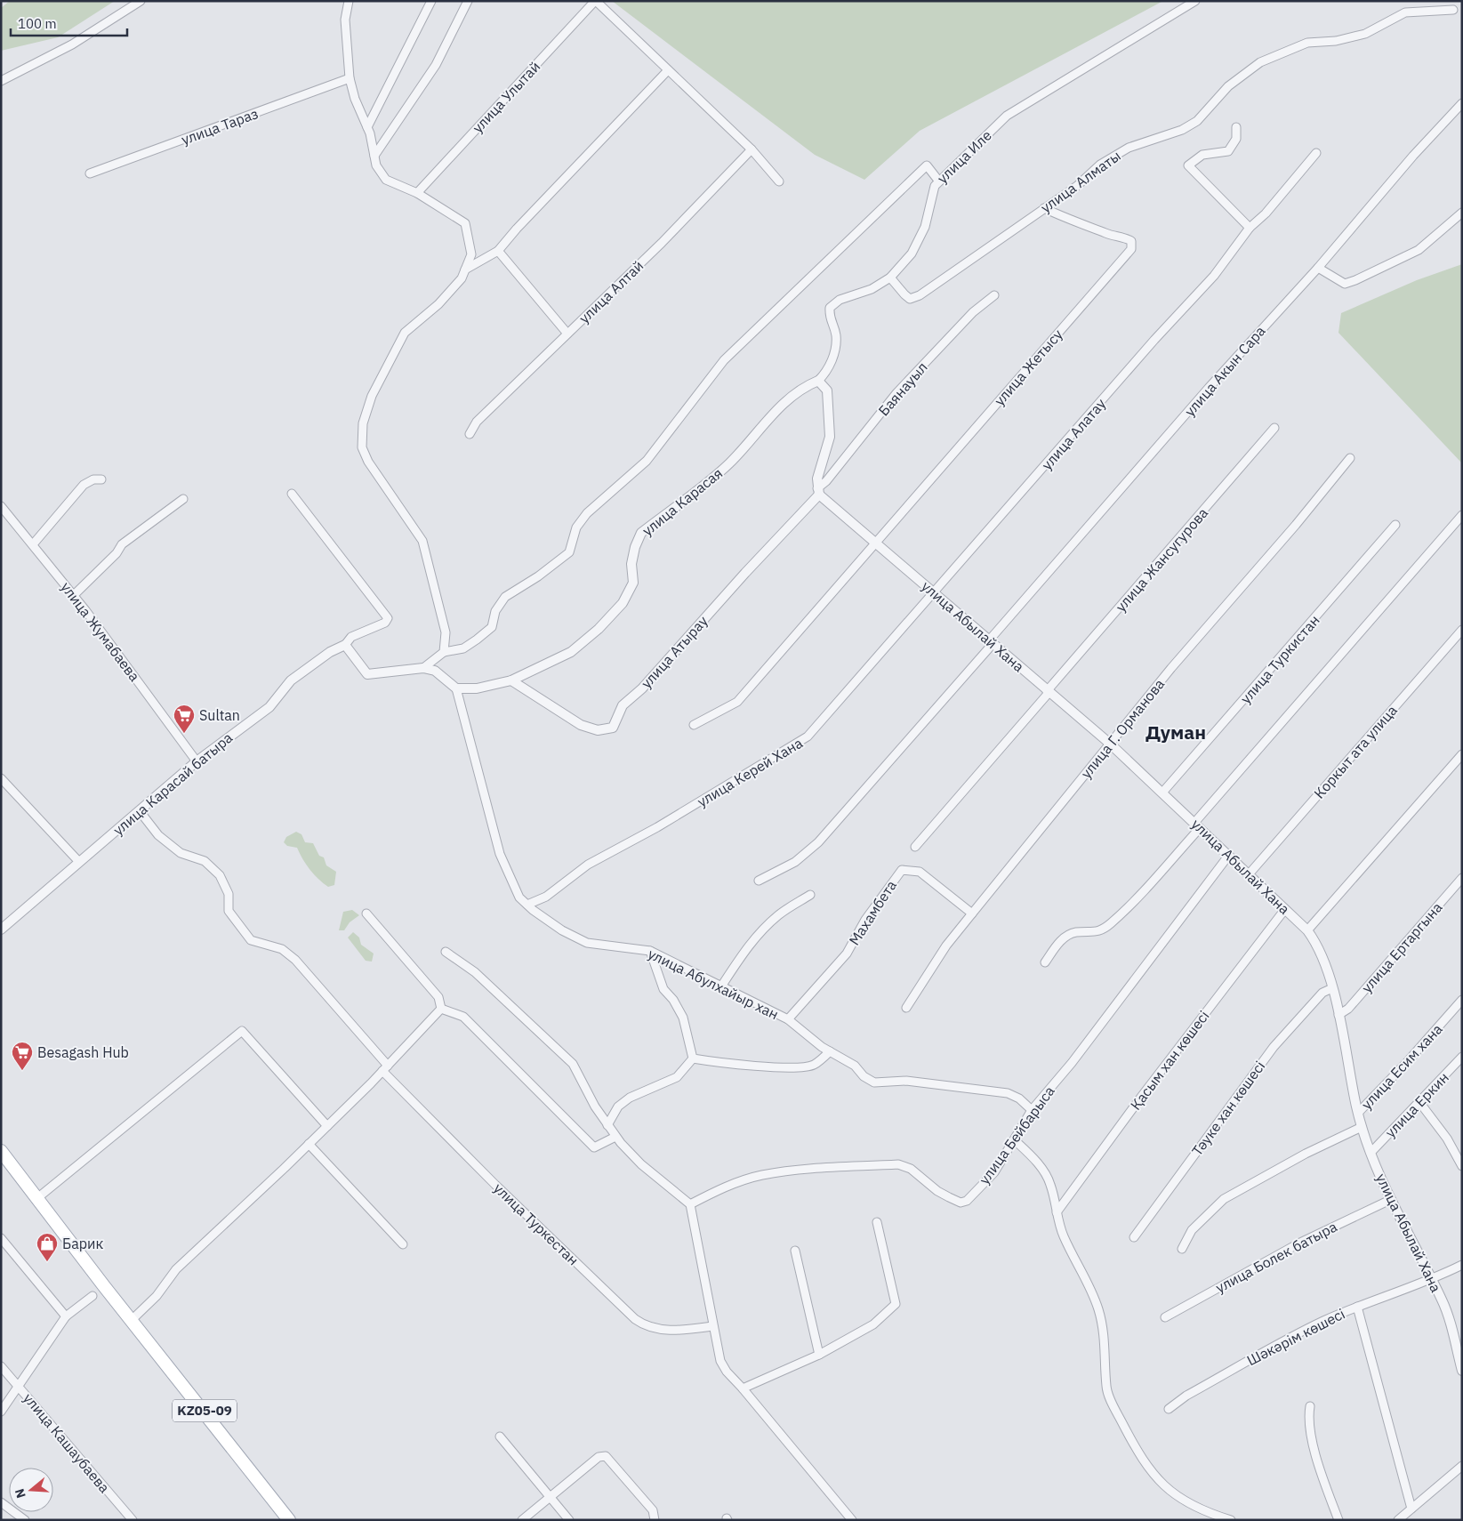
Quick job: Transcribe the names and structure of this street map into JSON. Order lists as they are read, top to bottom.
{
  "streets": {
    "main road": ["KZ05-09"],
    "street": [
      "улица Улытай",
      "улица Тараз",
      "улица Иле",
      "улица Алматы",
      "улица Алтай",
      "улица Жетысу",
      "улица Акын Сара",
      "Баянауыл",
      "улица Алатау",
      "улица Карасая",
      "улица Жансугурова",
      "улица Абылай Хана",
      "улица Жумабаева",
      "улица Атырау",
      "улица Туркистан",
      "улица Г. Орманова",
      "Коркыт ата улица",
      "улица Керей Хана",
      "улица Карасай батыра",
      "Махамбета",
      "улица Ертаргына",
      "улица Абулхайыр хан",
      "Қасым хан көшесі",
      "улица Есим хана",
      "улица Еркин",
      "Тәуке хан көшесі",
      "улица Бейбарыса",
      "улица Туркестан",
      "улица Болек батыра",
      "Шәкәрім көшесі",
      "улица Кашаубаева"
    ]
  },
  "crossings": [
    ["улица Иле", "улица Алматы"],
    ["улица Иле", "улица Карасая"],
    ["улица Алматы", "улица Жетысу"],
    ["улица Жетысу", "улица Абылай Хана"],
    ["улица Акын Сара", "улица Абылай Хана"],
    ["Баянауыл", "улица Абылай Хана"],
    ["Баянауыл", "улица Атырау"],
    ["улица Алатау", "улица Абылай Хана"],
    ["улица Алатау", "улица Керей Хана"],
    ["улица Карасая", "улица Атырау"],
    ["улица Жансугурова", "улица Абылай Хана"],
    ["улица Абылай Хана", "улица Атырау"],
    ["улица Абылай Хана", "улица Туркистан"],
    ["улица Абылай Хана", "улица Г. Орманова"],
    ["улица Абылай Хана", "Коркыт ата улица"],
    ["улица Абылай Хана", "улица Керей Хана"],
    ["улица Абылай Хана", "улица Ертаргына"],
    ["улица Абылай Хана", "Қасым хан көшесі"],
    ["улица Абылай Хана", "улица Есим хана"],
    ["улица Абылай Хана", "улица Еркин"],
    ["улица Абылай Хана", "Тәуке хан көшесі"],
    ["улица Абылай Хана", "улица Бейбарыса"],
    ["улица Абылай Хана", "улица Болек батыра"],
    ["улица Абылай Хана", "Шәкәрім көшесі"],
    ["улица Жумабаева", "улица Карасай батыра"],
    ["улица Г. Орманова", "Махамбета"],
    ["улица Керей Хана", "улица Абулхайыр хан"],
    ["улица Карасай батыра", "улица Туркестан"],
    ["Махамбета", "улица Абулхайыр хан"],
    ["улица Абулхайыр хан", "улица Бейбарыса"]
  ],
  "districts": ["Думан"],
  "places": {
    "supermarket": ["Sultan", "Besagash Hub"],
    "shop": ["Барик"]
  },
  "scale_bar": "100 m",
  "north": "left"
}
